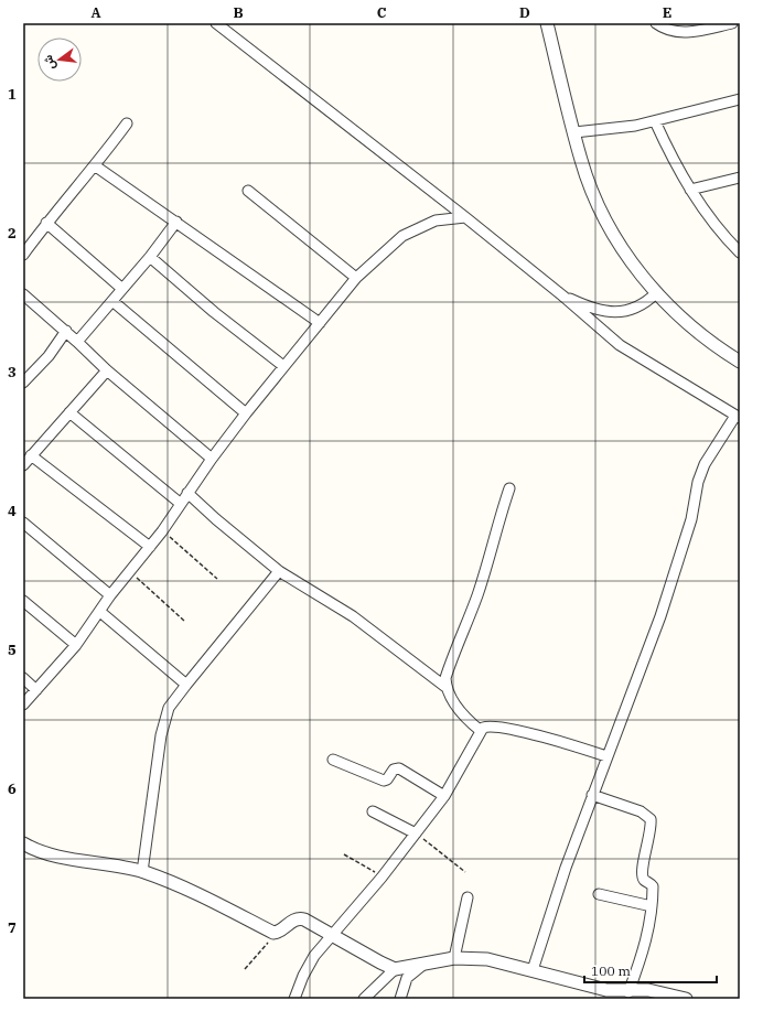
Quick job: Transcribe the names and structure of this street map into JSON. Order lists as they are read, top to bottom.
{
  "scale_bar": "100 m",
  "north": "left",
  "grid": {
    "columns": [
      "A",
      "B",
      "C",
      "D",
      "E"
    ],
    "rows": [
      "1",
      "2",
      "3",
      "4",
      "5",
      "6",
      "7"
    ]
  }
}
